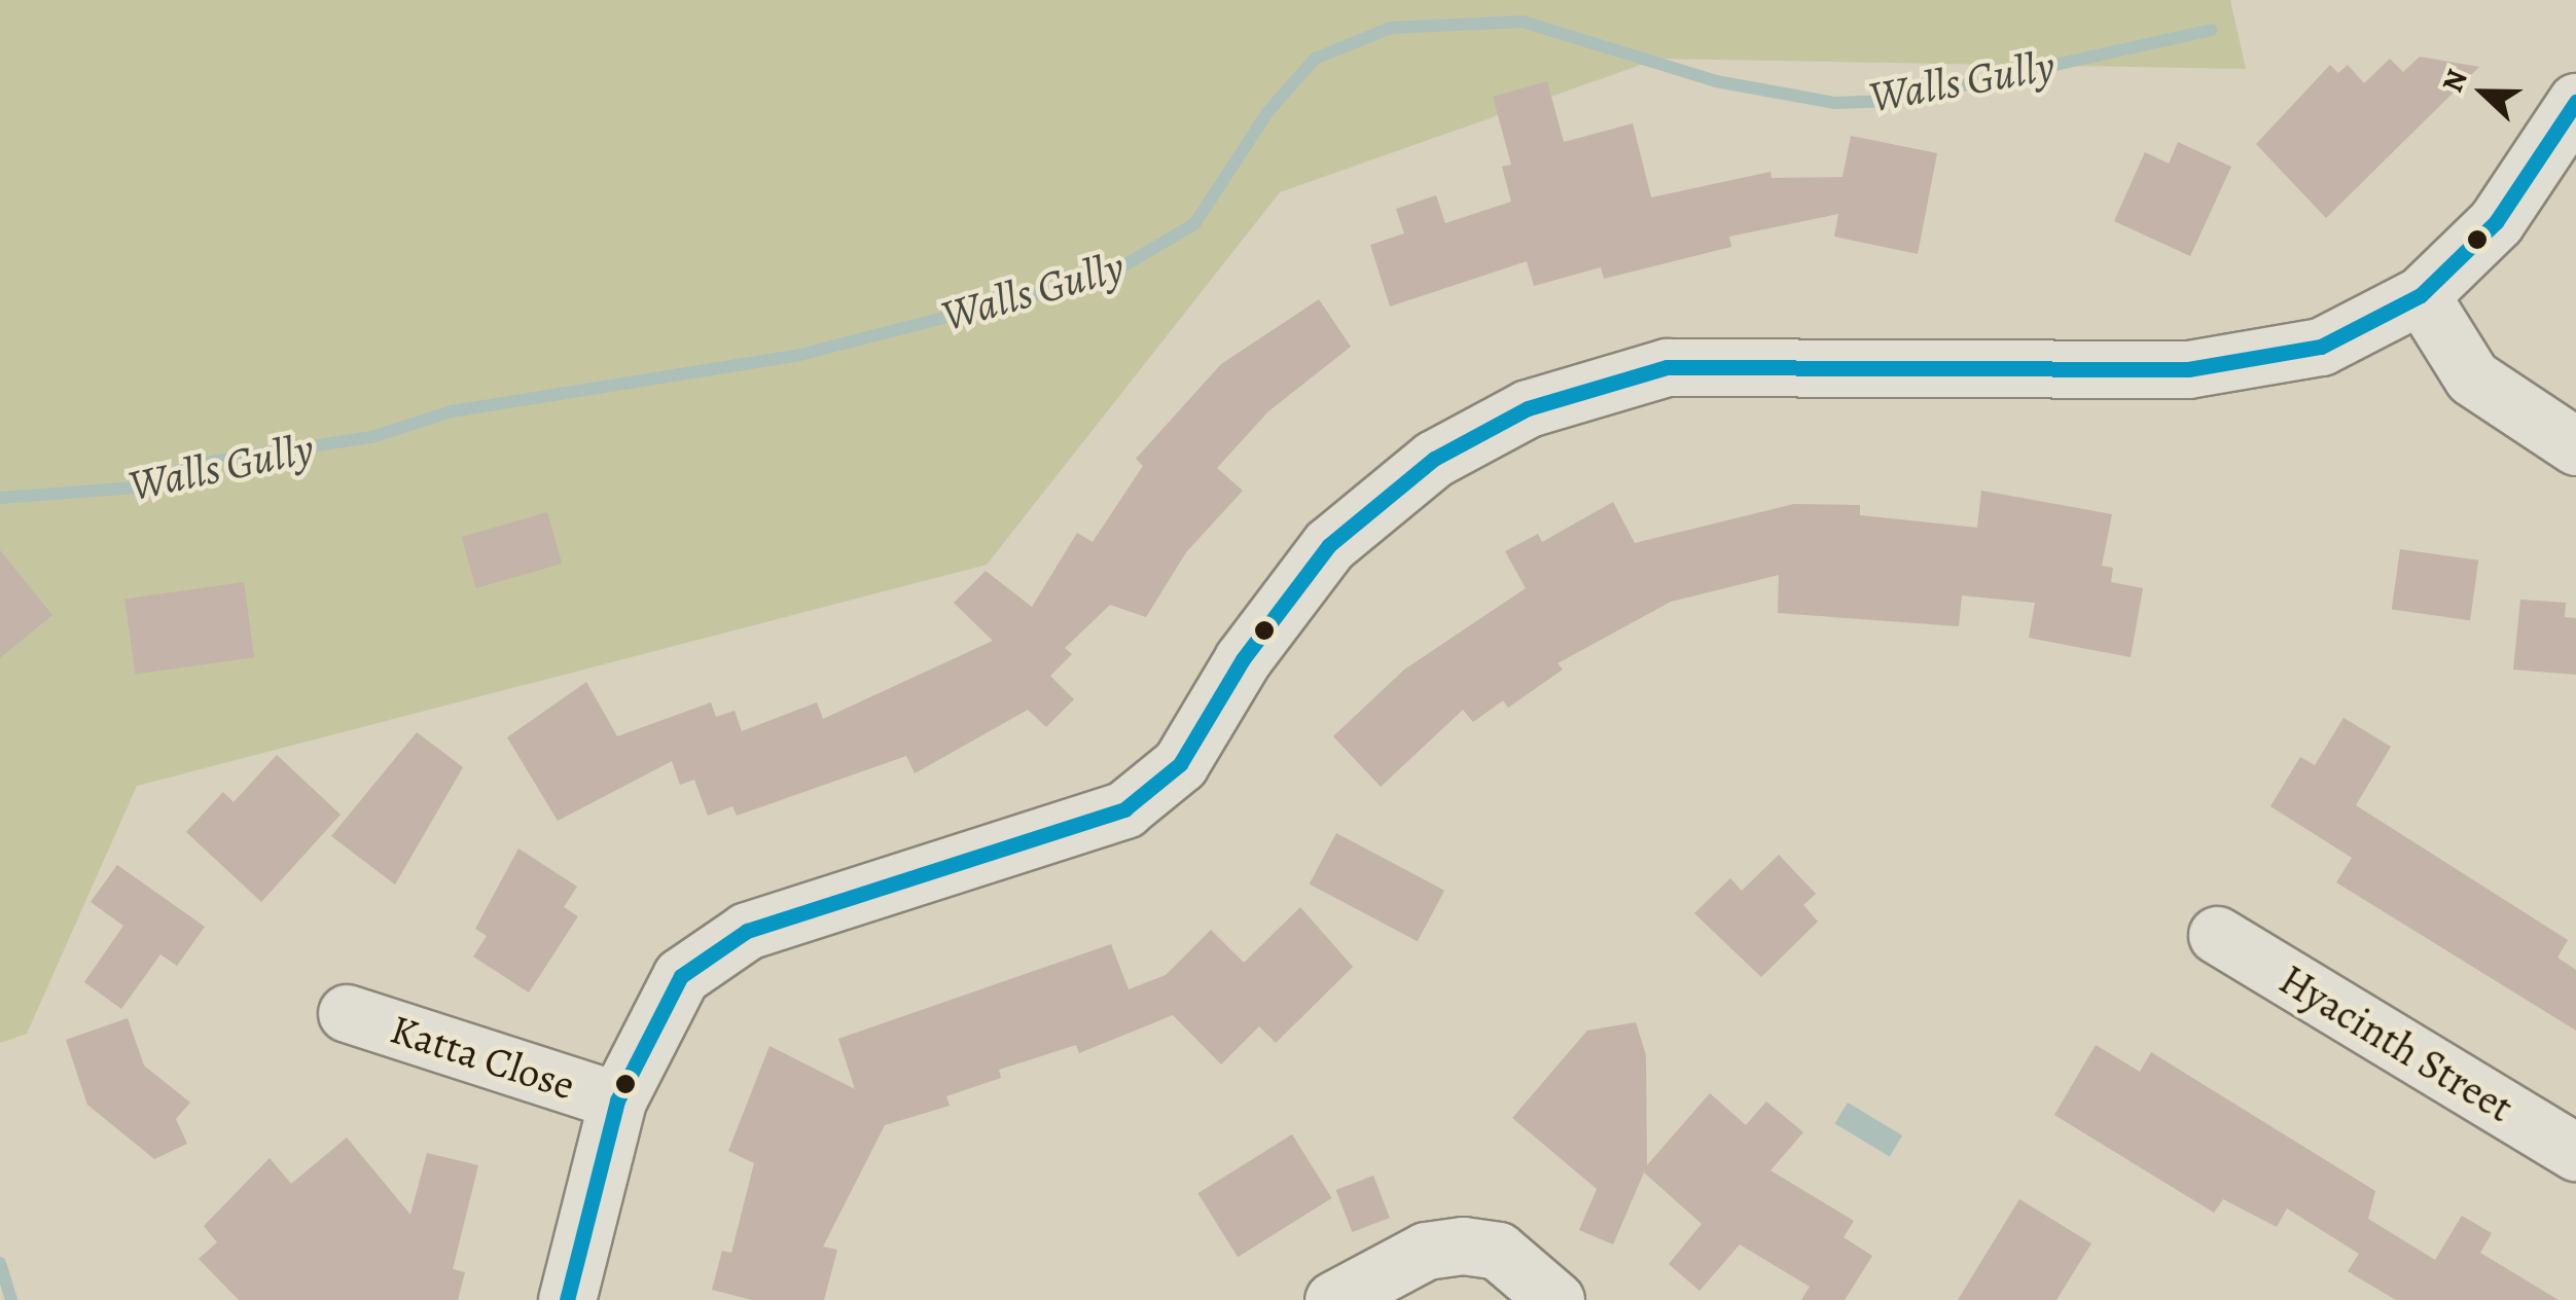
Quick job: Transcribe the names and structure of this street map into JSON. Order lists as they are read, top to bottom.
{
  "streets": {
    "street": ["Hyacinth Street", "Katta Close"]
  },
  "water": ["Walls Gully"],
  "north": "left"
}
